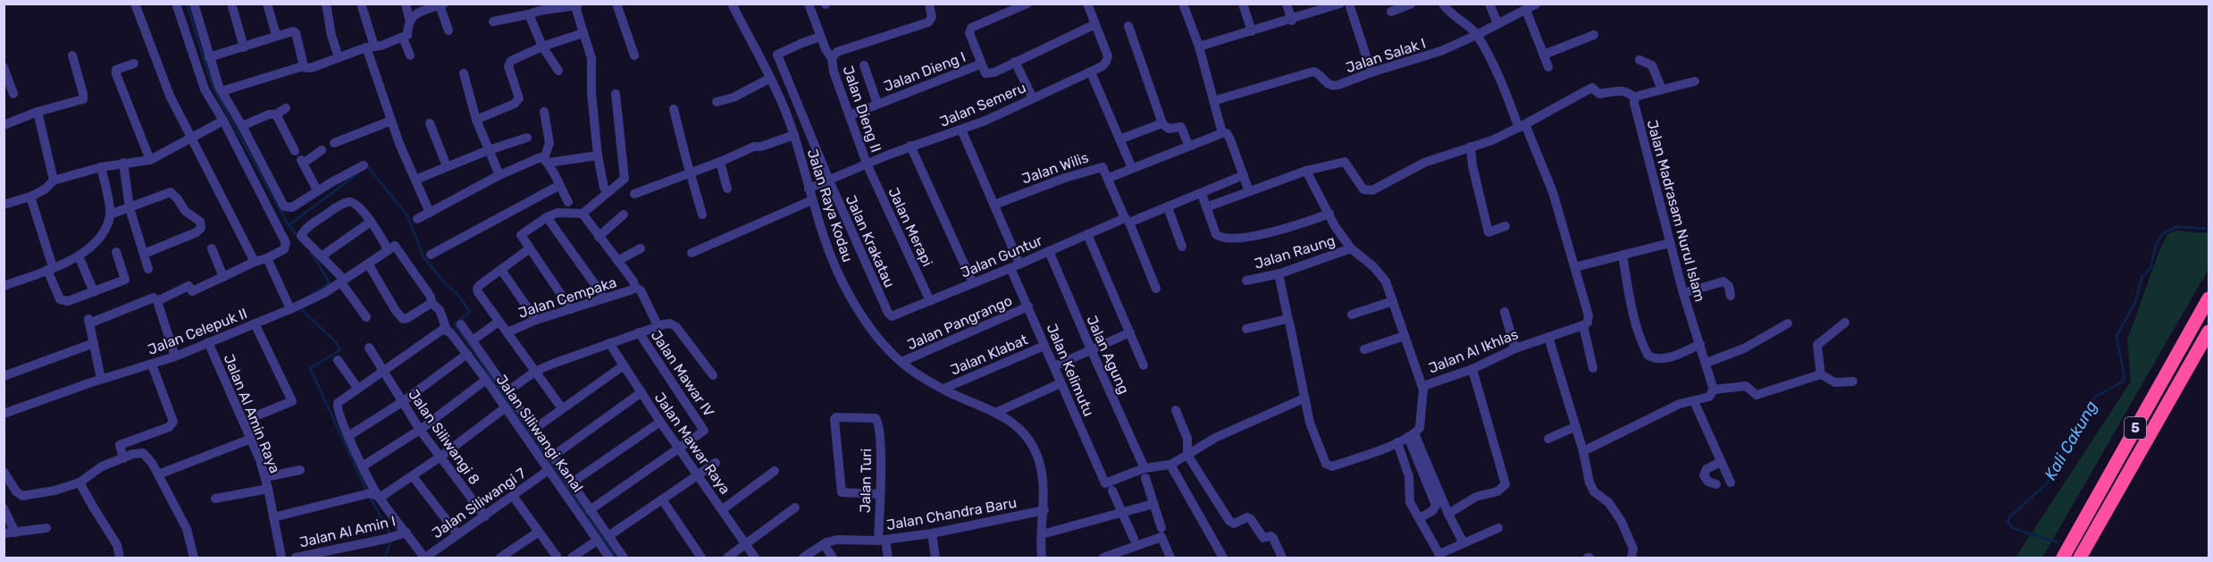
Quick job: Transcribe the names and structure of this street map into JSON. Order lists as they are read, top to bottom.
{
  "streets": {
    "highway": ["5"],
    "street": [
      "Jalan Salak I",
      "Jalan Dieng I",
      "Jalan Semeru",
      "Jalan Dieng II",
      "Jalan Wilis",
      "Jalan Raya Kodau",
      "Jalan Madrasam Nurul Islam",
      "Jalan Merapi",
      "Jalan Krakatau",
      "Jalan Raung",
      "Jalan Guntur",
      "Jalan Cempaka",
      "Jalan Pangrango",
      "Jalan Celepuk II",
      "Jalan Al Ikhlas",
      "Jalan Klabat",
      "Jalan Agung",
      "Jalan Kelimutu",
      "Jalan Mawar IV",
      "Jalan Al Amin Raya",
      "Jalan Siliwangi Kanal",
      "Jalan Siliwangi 8",
      "Jalan Mawar Raya",
      "Jalan Turi",
      "Jalan Siliwangi 7",
      "Jalan Chandra Baru",
      "Jalan Al Amin I"
    ]
  },
  "crossings": [
    ["Jalan Dieng I", "Jalan Dieng II"],
    ["Jalan Semeru", "Jalan Dieng II"],
    ["Jalan Semeru", "Jalan Raya Kodau"],
    ["Jalan Semeru", "Jalan Merapi"],
    ["Jalan Semeru", "Jalan Krakatau"],
    ["Jalan Semeru", "Jalan Kelimutu"],
    ["Jalan Dieng II", "Jalan Merapi"],
    ["Jalan Wilis", "Jalan Kelimutu"],
    ["Jalan Raya Kodau", "Jalan Pangrango"],
    ["Jalan Raya Kodau", "Jalan Klabat"],
    ["Jalan Raya Kodau", "Jalan Chandra Baru"],
    ["Jalan Merapi", "Jalan Guntur"],
    ["Jalan Krakatau", "Jalan Guntur"],
    ["Jalan Guntur", "Jalan Agung"],
    ["Jalan Guntur", "Jalan Kelimutu"],
    ["Jalan Pangrango", "Jalan Kelimutu"],
    ["Jalan Celepuk II", "Jalan Al Amin Raya"],
    ["Jalan Celepuk II", "Jalan Siliwangi Kanal"],
    ["Jalan Klabat", "Jalan Kelimutu"],
    ["Jalan Mawar IV", "Jalan Mawar Raya"],
    ["Jalan Siliwangi Kanal", "Jalan Siliwangi 7"],
    ["Jalan Siliwangi 8", "Jalan Siliwangi 7"],
    ["Jalan Turi", "Jalan Chandra Baru"]
  ],
  "water": ["Kali Cakung"]
}
